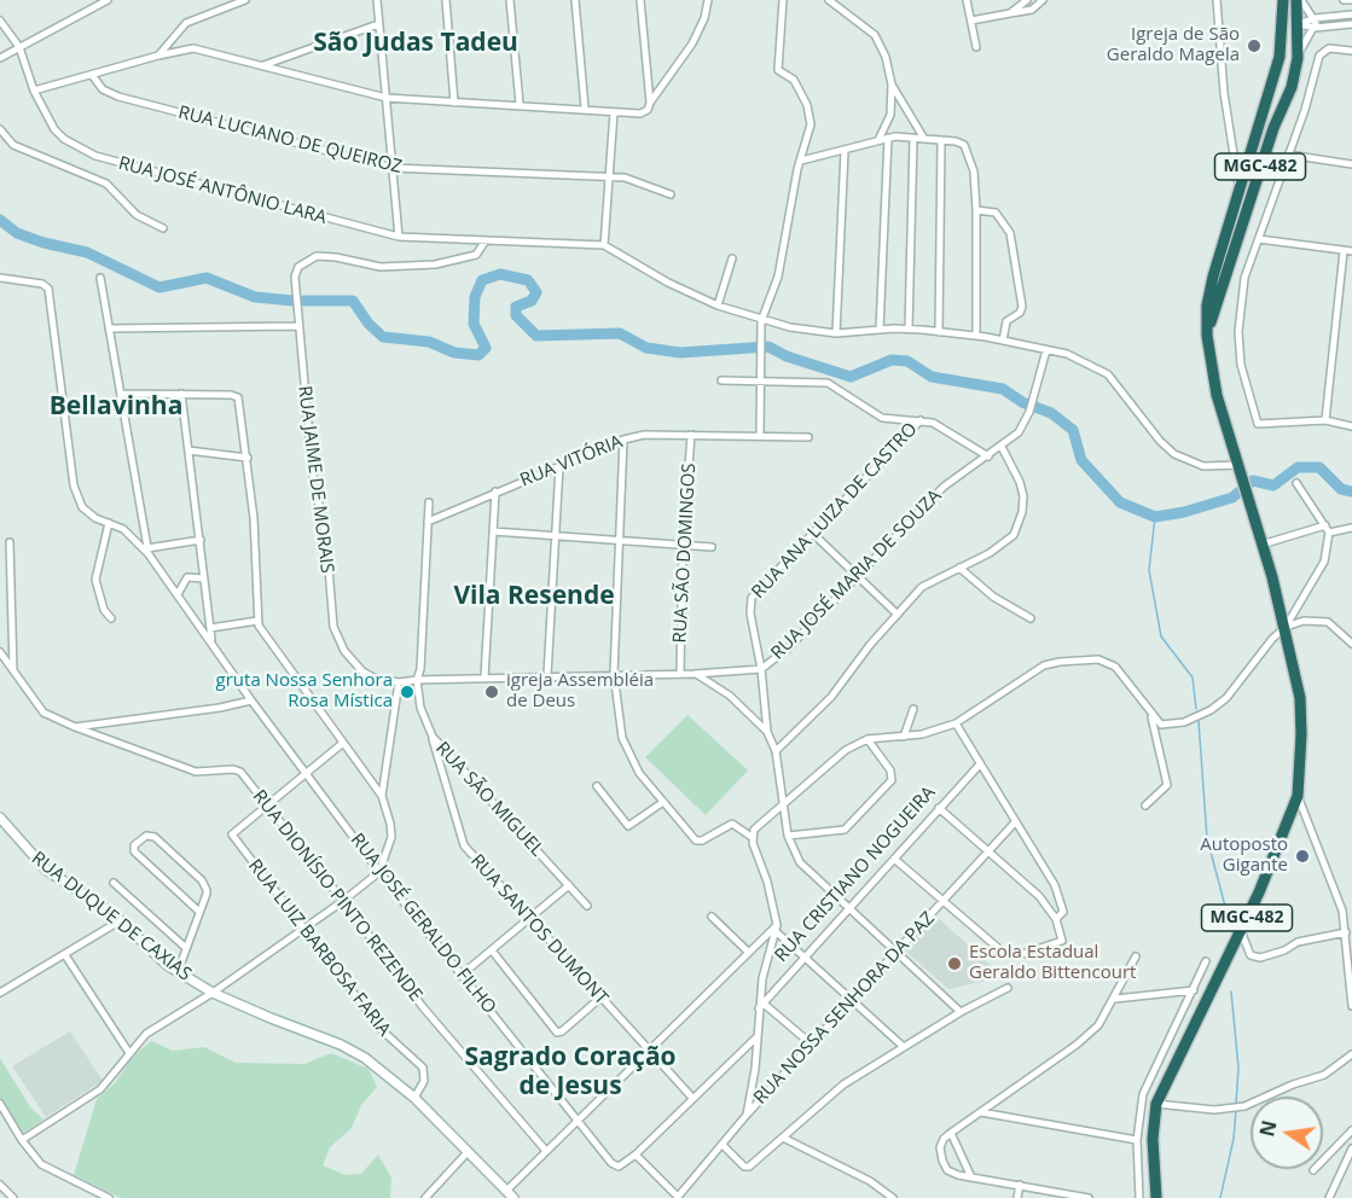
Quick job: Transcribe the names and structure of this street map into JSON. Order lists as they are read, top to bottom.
{
  "streets": {
    "highway": ["MGC-482"],
    "street": [
      "RUA LUCIANO DE QUEIROZ",
      "RUA JOSÉ ANTÔNIO LARA",
      "RUA VITÓRIA",
      "RUA JAIME DE MORAIS",
      "RUA ANA LUIZA DE CASTRO",
      "RUA SÃO DOMINGOS",
      "RUA JOSÉ MARIA DE SOUZA",
      "RUA SÃO MIGUEL",
      "RUA CRISTIANO NOGUEIRA",
      "RUA DIONÍSIO PINTO REZENDE",
      "RUA DUQUE DE CAXIAS",
      "RUA JOSÉ GERALDO FILHO",
      "RUA SANTOS DUMONT",
      "RUA LUIZ BARBOSA FARIA",
      "RUA NOSSA SENHORA DA PAZ"
    ]
  },
  "crossings": [
    ["RUA JOSÉ ANTÔNIO LARA", "RUA JAIME DE MORAIS"],
    ["RUA VITÓRIA", "RUA SÃO DOMINGOS"],
    ["RUA VITÓRIA", "RUA SÃO MIGUEL"],
    ["RUA JAIME DE MORAIS", "RUA JOSÉ MARIA DE SOUZA"],
    ["RUA ANA LUIZA DE CASTRO", "RUA JOSÉ MARIA DE SOUZA"],
    ["RUA SÃO DOMINGOS", "RUA JOSÉ MARIA DE SOUZA"],
    ["RUA JOSÉ MARIA DE SOUZA", "RUA SÃO MIGUEL"],
    ["RUA SÃO MIGUEL", "RUA SANTOS DUMONT"],
    ["RUA DIONÍSIO PINTO REZENDE", "RUA LUIZ BARBOSA FARIA"],
    ["RUA DUQUE DE CAXIAS", "RUA LUIZ BARBOSA FARIA"]
  ],
  "districts": [
    "São Judas Tadeu",
    "Bellavinha",
    "Vila Resende",
    "Sagrado Coração de Jesus"
  ],
  "places": [
    "Igreja de São Geraldo Magela",
    "gruta Nossa Senhora Rosa Mística",
    "igreja Assembléia de Deus",
    "Autoposto Gigante",
    "Escola Estadual Geraldo Bittencourt"
  ],
  "north": "left"
}
